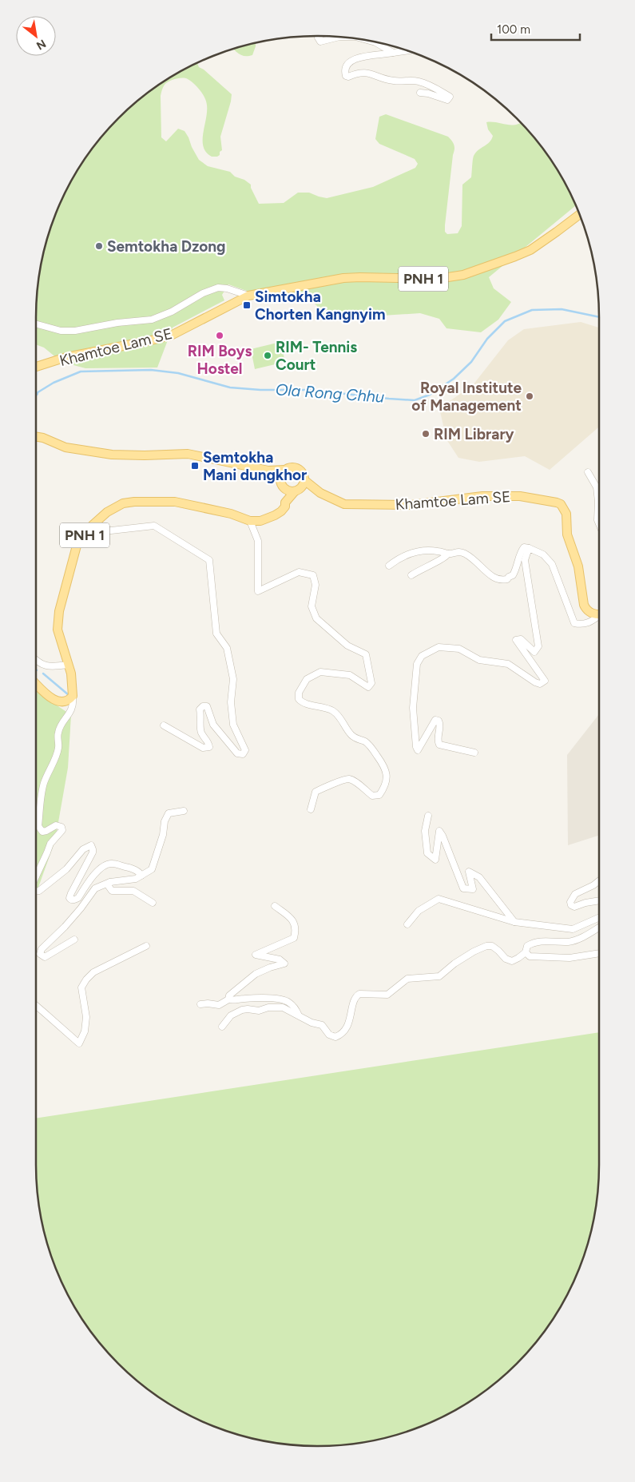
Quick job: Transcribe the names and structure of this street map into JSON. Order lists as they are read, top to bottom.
{
  "streets": {
    "main road": ["PNH 1", "Khamtoe Lam SE"]
  },
  "water": ["Ola Rong Chhu"],
  "places": {
    "other": [
      "Semtokha Dzong",
      "RIM Boys Hostel",
      "RIM- Tennis Court",
      "Royal Institute of Management",
      "RIM Library"
    ],
    "transit": ["Simtokha Chorten Kangnyim", "Semtokha Mani dungkhor"]
  },
  "scale_bar": "100 m",
  "north": "bottom right"
}
